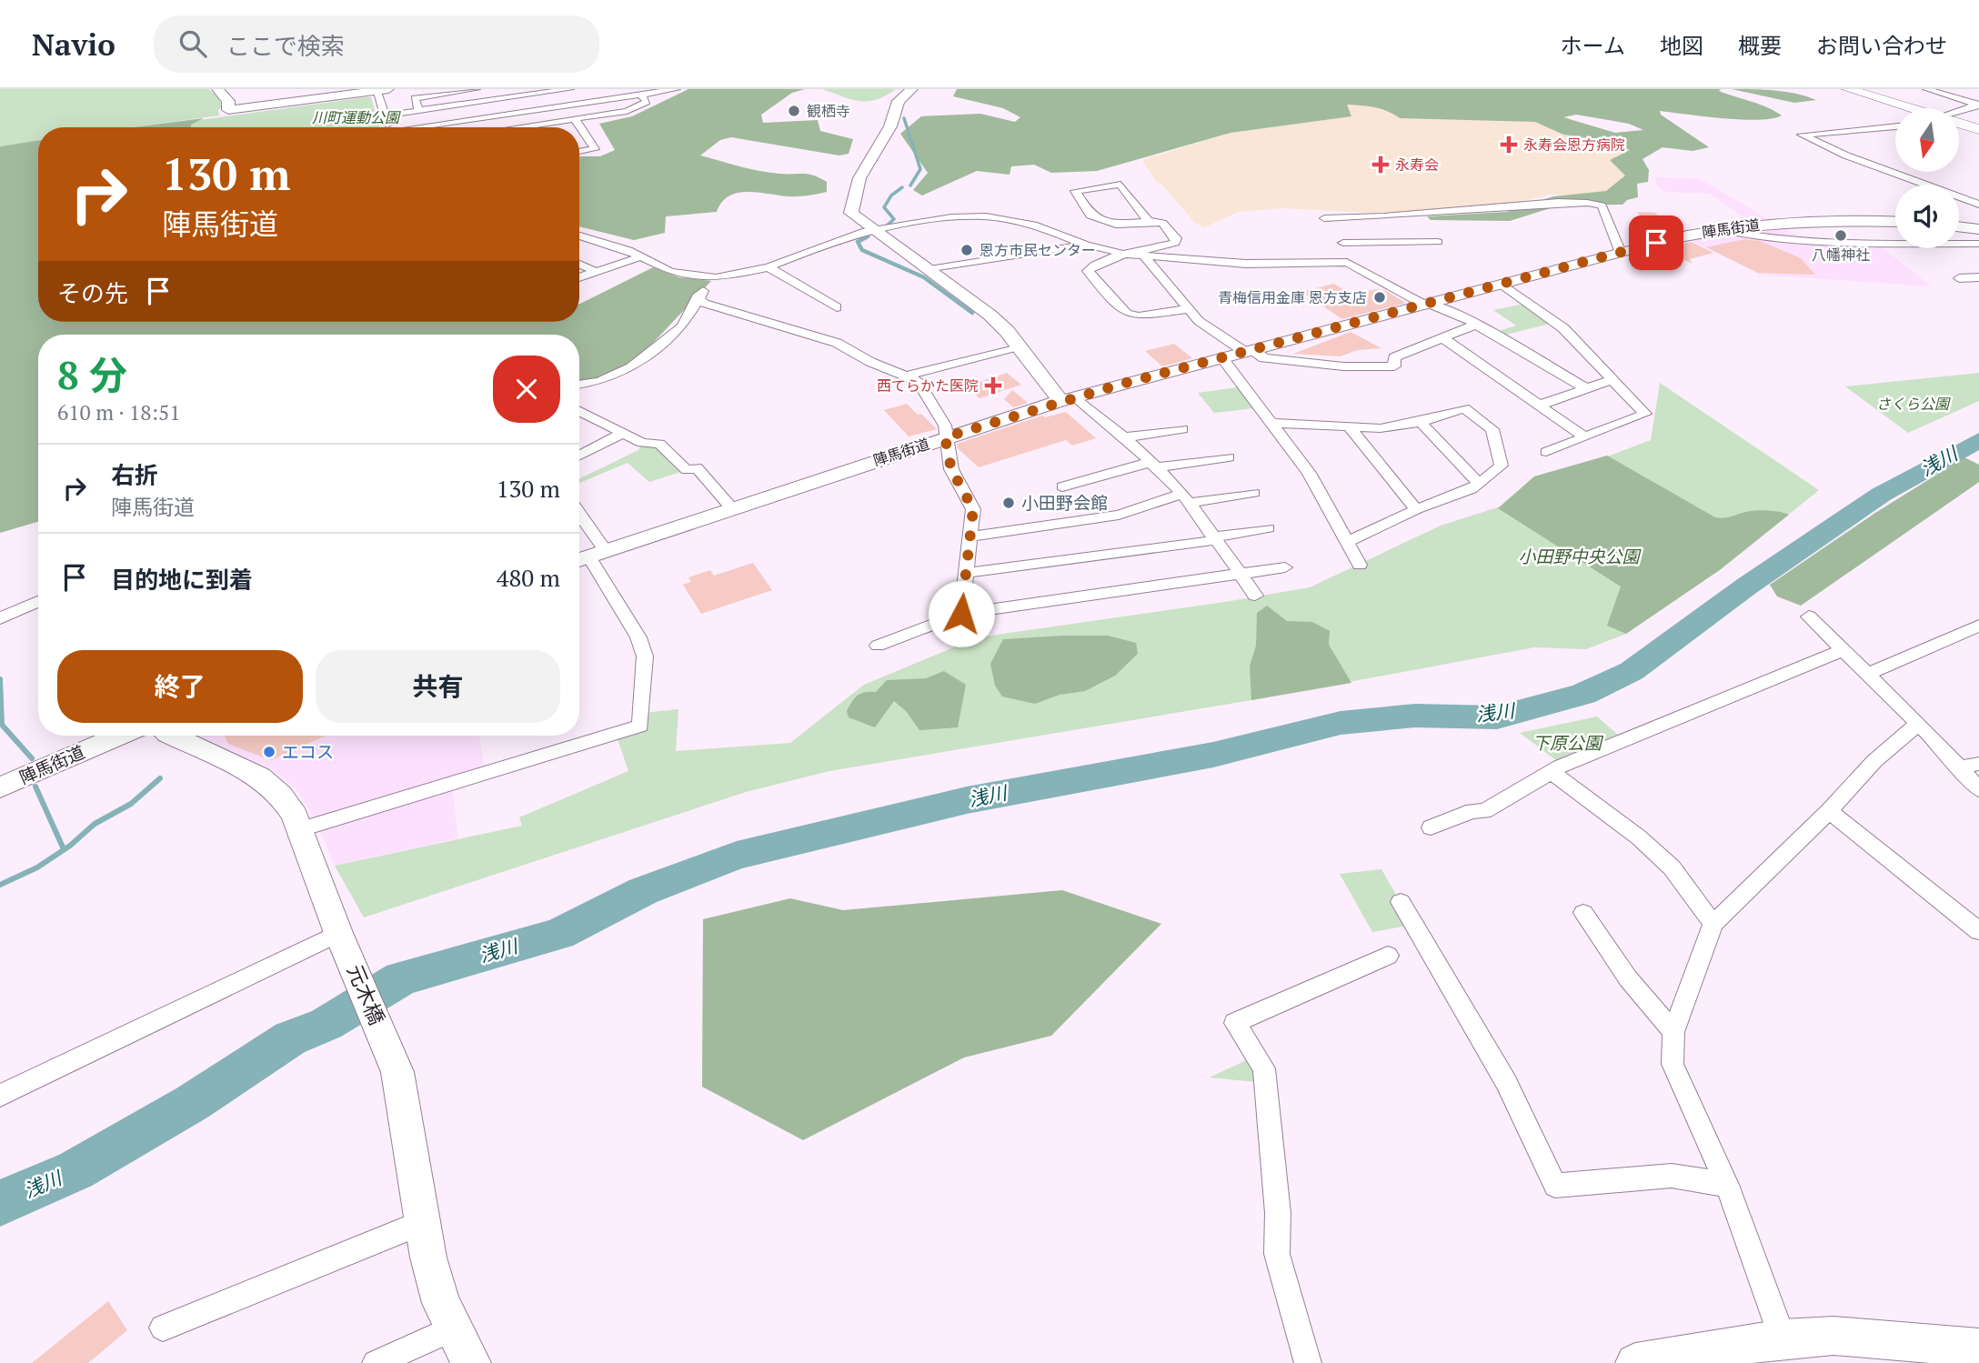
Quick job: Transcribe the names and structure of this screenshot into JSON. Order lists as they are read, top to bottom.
{
  "streets": {
    "street": ["陣馬街道", "元木橋"]
  },
  "water": ["浅川"],
  "parks": [
    "川町運動公園",
    "さくら公園",
    "小田野中央公園",
    "下原公園"
  ],
  "places": {
    "other": [
      "観栖寺",
      "八幡神社",
      "恩方市民センター",
      "青梅信用金庫 恩方支店",
      "小田野会館",
      "エコス"
    ],
    "health": ["永寿会恩方病院", "永寿会", "西てらかた医院"]
  },
  "north": "bottom",
  "page": {
    "header": "Navio",
    "search": "ここで検索",
    "nav": [
      "ホーム",
      "地図",
      "概要",
      "お問い合わせ"
    ],
    "turn": ["130 m", "陣馬街道"],
    "then": "その先",
    "heading": ["8 分", "610 m · 18:51"],
    "list": [
      {
        "name": "右折",
        "note": "陣馬街道",
        "value": "130 m"
      },
      {
        "name": "目的地に到着",
        "value": "480 m"
      }
    ],
    "buttons": ["終了", "共有"]
  }
}
